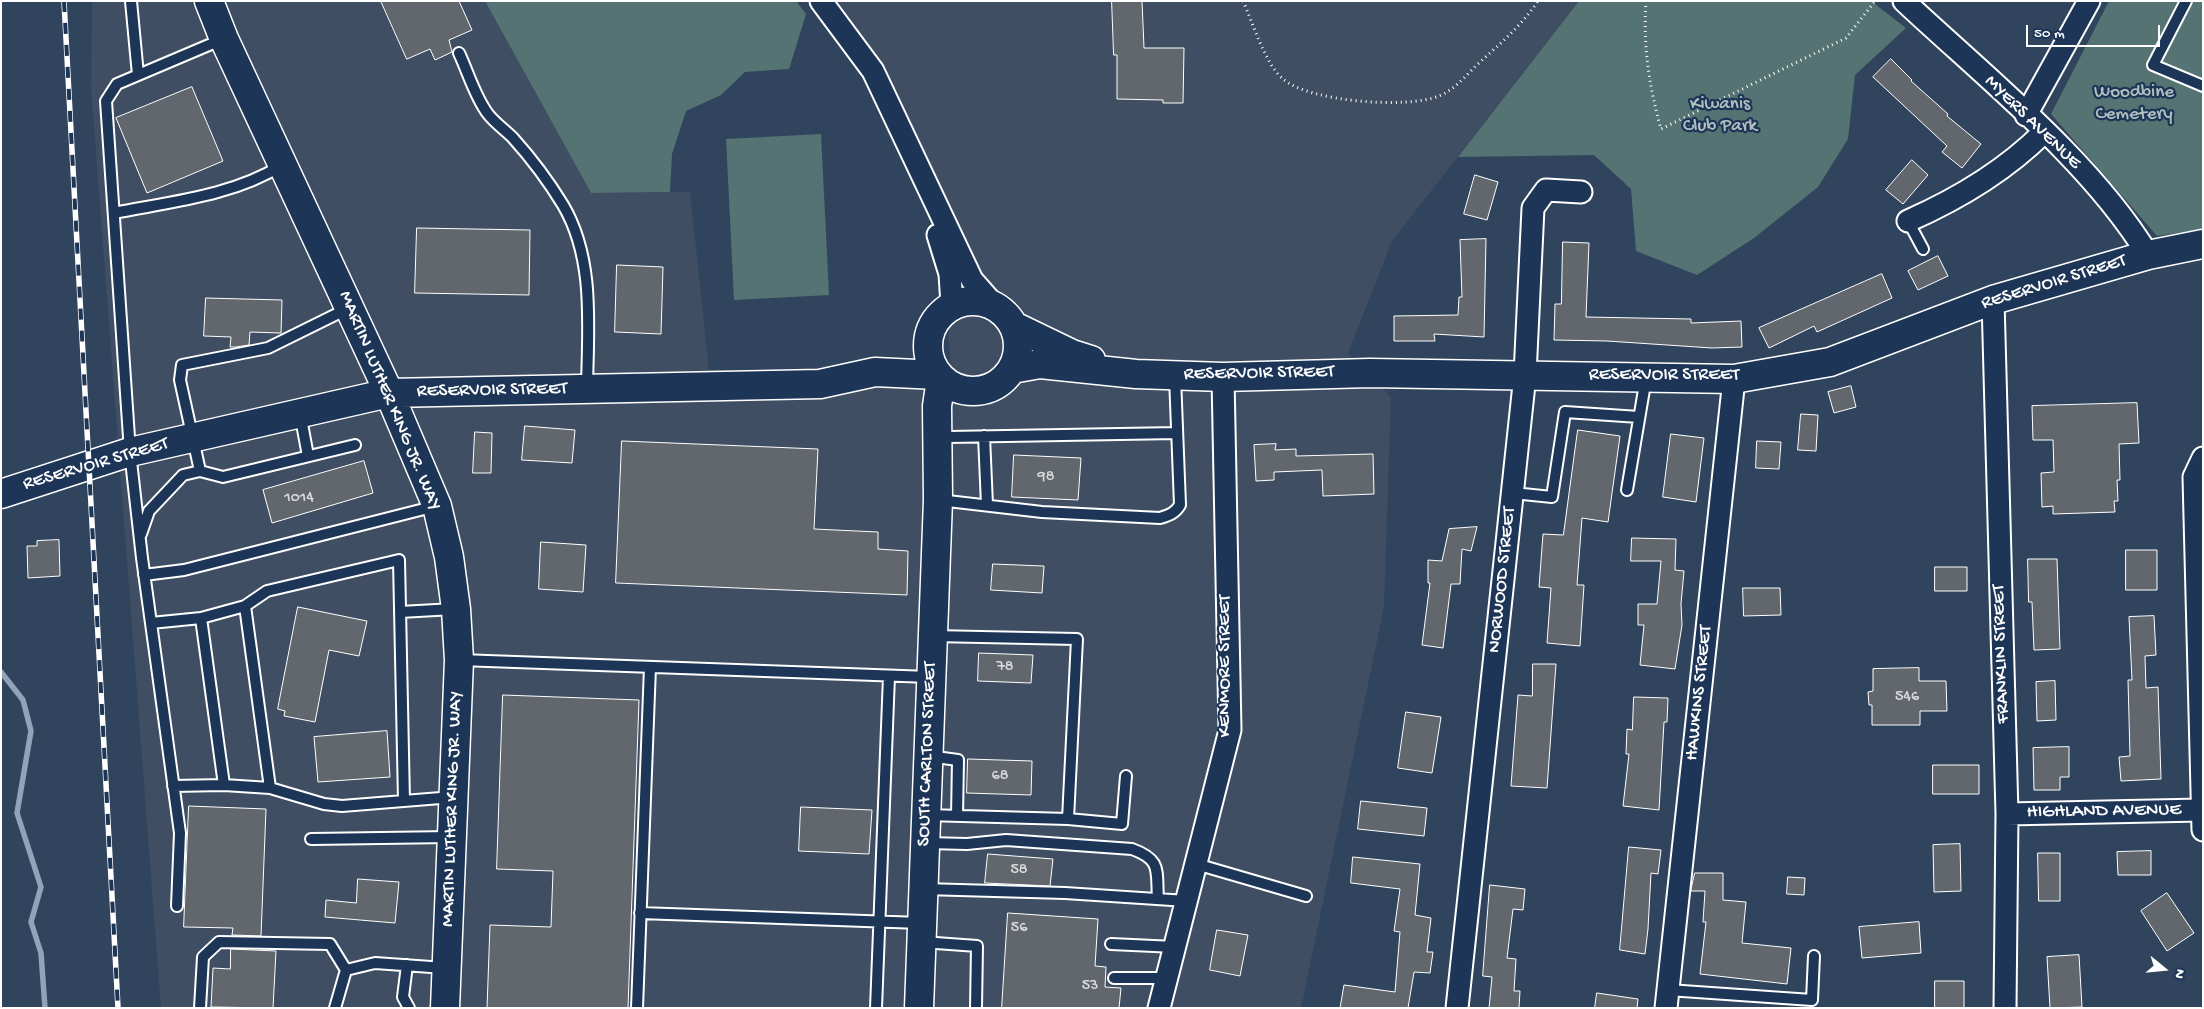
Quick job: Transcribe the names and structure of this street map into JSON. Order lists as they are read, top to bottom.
{
  "streets": {
    "main road": ["RESERVOIR STREET", "MARTIN LUTHER KING JR. WAY", "SOUTH CARLTON STREET"],
    "street": [
      "MYERS AVENUE",
      "NORWOOD STREET",
      "FRANKLIN STREET",
      "KENMORE STREET",
      "HAWKINS STREET",
      "HIGHLAND AVENUE"
    ]
  },
  "crossings": [
    ["MYERS AVENUE", "RESERVOIR STREET"],
    ["RESERVOIR STREET", "MARTIN LUTHER KING JR. WAY"],
    ["RESERVOIR STREET", "NORWOOD STREET"],
    ["RESERVOIR STREET", "FRANKLIN STREET"],
    ["RESERVOIR STREET", "KENMORE STREET"],
    ["RESERVOIR STREET", "HAWKINS STREET"],
    ["RESERVOIR STREET", "SOUTH CARLTON STREET"],
    ["FRANKLIN STREET", "HIGHLAND AVENUE"]
  ],
  "parks": ["Woodbine Cemetery", "Kiwanis Club Park"],
  "house_numbers": [
    "98",
    "1014",
    "78",
    "546",
    "68",
    "58",
    "56",
    "53"
  ],
  "scale_bar": "50 m",
  "north": "right"
}
